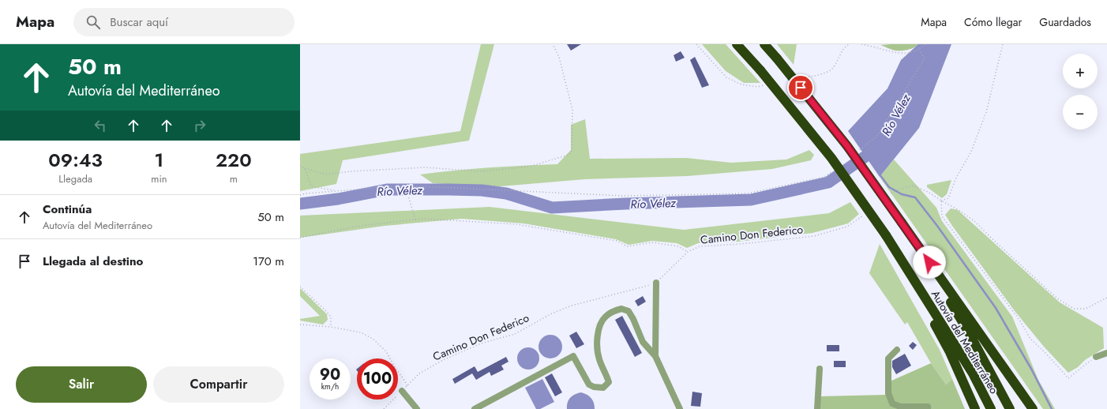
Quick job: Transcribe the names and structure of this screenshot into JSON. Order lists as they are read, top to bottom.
{
  "streets": {
    "highway": ["Autovía del Mediterráneo"],
    "path": ["Camino Don Federico"]
  },
  "water": ["Río Vélez"],
  "page": {
    "header": "Mapa",
    "search": "Buscar aquí",
    "nav": ["Mapa", "Cómo llegar", "Guardados"],
    "turn": ["50 m", "Autovía del Mediterráneo"],
    "map_buttons": ["+", "−"],
    "eta": [
      "09:43",
      "Llegada",
      "1",
      "min",
      "220",
      "m"
    ],
    "list": [
      {
        "name": "Continúa",
        "note": "Autovía del Mediterráneo",
        "value": "50 m"
      },
      {
        "name": "Llegada al destino",
        "value": "170 m"
      }
    ],
    "speed": "90 km/h",
    "limit": "100",
    "buttons": ["Salir", "Compartir"]
  }
}
